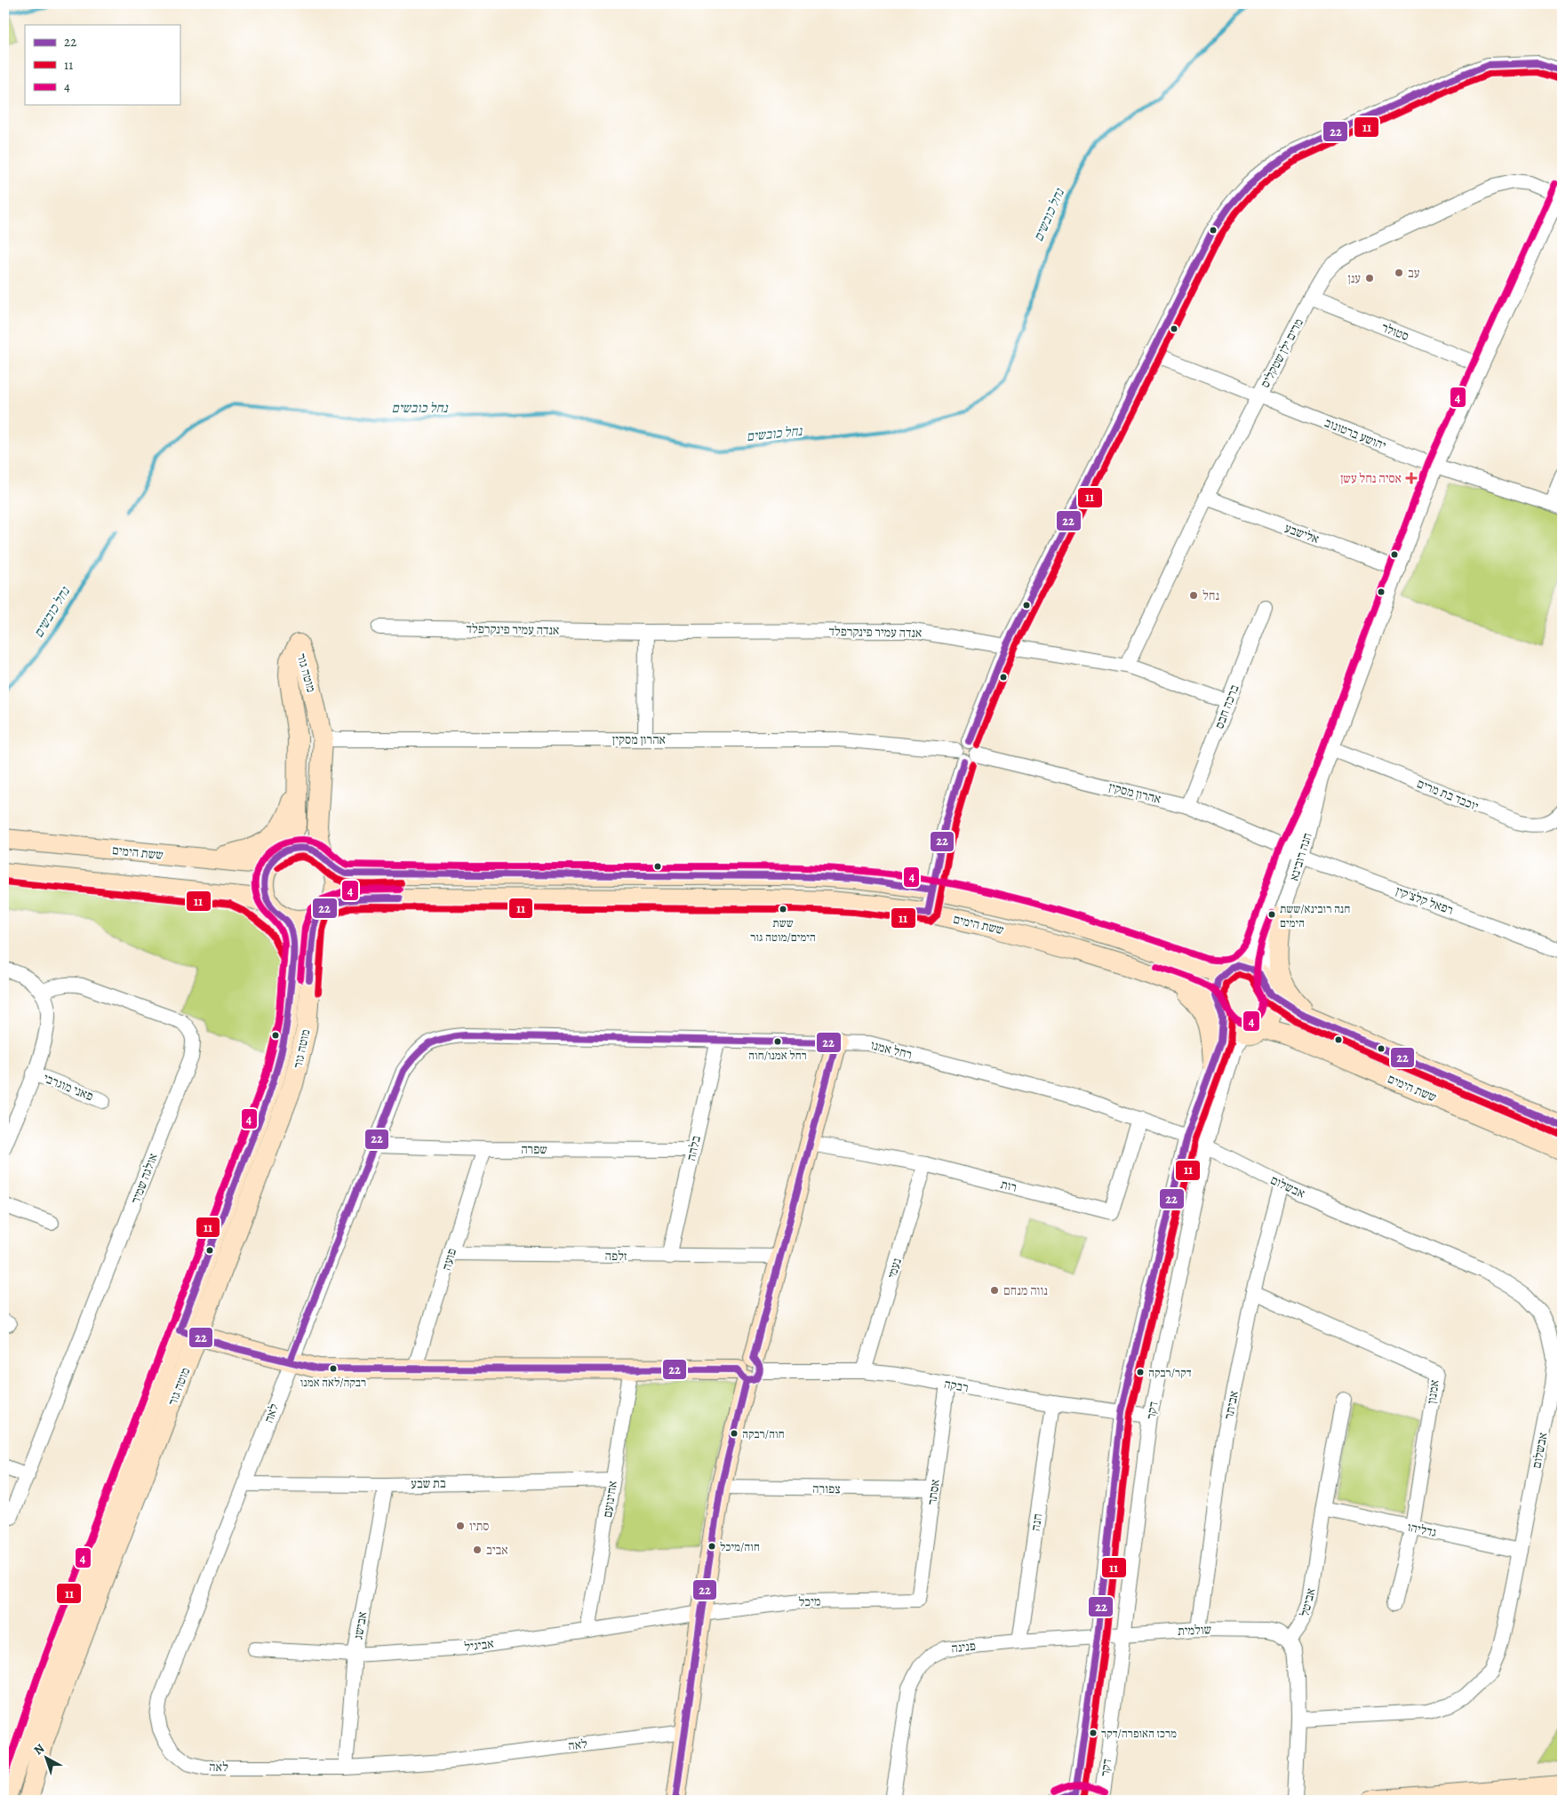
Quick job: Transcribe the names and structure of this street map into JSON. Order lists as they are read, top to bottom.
{
  "streets": {
    "street": [
      "סטולר",
      "מרים ילן שטקליס",
      "יהושע ברטונוב",
      "אלישבע",
      "אנדה עמיר פינקרפלד",
      "מוטה גור",
      "ברכה חבס",
      "אהרון מסקין",
      "יוכבד בת מרים",
      "ששת הימים",
      "חנה רובינא",
      "רפאל קלצ'קין",
      "רחל אמנו",
      "פאני מוגרבי",
      "בלהה",
      "שפרה",
      "אולגה שמיר",
      "רות",
      "אבשלום",
      "זלפה",
      "פועה",
      "נעמי",
      "רבקה",
      "אמנון",
      "אביתר",
      "דקר",
      "לאה",
      "בת שבע",
      "צפורה",
      "אסתר",
      "אחינועם",
      "חנה",
      "גדליהו",
      "מיכל",
      "אביטל",
      "אבישג",
      "שולמית",
      "אביגיל",
      "פנינה"
    ]
  },
  "crossings": [
    ["סטולר", "מרים ילן שטקליס"],
    ["סטולר", "חנה רובינא"],
    ["מרים ילן שטקליס", "יהושע ברטונוב"],
    ["מרים ילן שטקליס", "אלישבע"],
    ["מרים ילן שטקליס", "אנדה עמיר פינקרפלד"],
    ["מרים ילן שטקליס", "חנה רובינא"],
    ["יהושע ברטונוב", "חנה רובינא"],
    ["אלישבע", "חנה רובינא"],
    ["אנדה עמיר פינקרפלד", "ברכה חבס"],
    ["מוטה גור", "אהרון מסקין"],
    ["מוטה גור", "ששת הימים"],
    ["מוטה גור", "רבקה"],
    ["ברכה חבס", "אהרון מסקין"],
    ["אהרון מסקין", "חנה רובינא"],
    ["אהרון מסקין", "רפאל קלצ'קין"],
    ["יוכבד בת מרים", "חנה רובינא"],
    ["ששת הימים", "חנה רובינא"],
    ["ששת הימים", "דקר"],
    ["חנה רובינא", "רפאל קלצ'קין"],
    ["חנה רובינא", "דקר"],
    ["רחל אמנו", "בלהה"],
    ["רחל אמנו", "שפרה"],
    ["רחל אמנו", "רות"],
    ["רחל אמנו", "אבשלום"],
    ["רחל אמנו", "רבקה"],
    ["רחל אמנו", "לאה"],
    ["פאני מוגרבי", "אולגה שמיר"],
    ["בלהה", "שפרה"],
    ["בלהה", "זלפה"],
    ["שפרה", "פועה"],
    ["רות", "נעמי"],
    ["אבשלום", "אביתר"],
    ["אבשלום", "דקר"],
    ["אבשלום", "גדליהו"],
    ["זלפה", "פועה"],
    ["פועה", "רבקה"],
    ["נעמי", "רבקה"],
    ["רבקה", "דקר"],
    ["רבקה", "לאה"],
    ["רבקה", "אסתר"],
    ["רבקה", "אחינועם"],
    ["רבקה", "חנה"],
    ["אמנון", "אביתר"],
    ["אמנון", "גדליהו"],
    ["אביתר", "שולמית"],
    ["דקר", "שולמית"],
    ["לאה", "בת שבע"],
    ["לאה", "אבישג"],
    ["בת שבע", "אחינועם"],
    ["בת שבע", "אבישג"],
    ["צפורה", "אסתר"],
    ["אסתר", "מיכל"],
    ["אחינועם", "אביגיל"],
    ["חנה", "פנינה"],
    ["גדליהו", "אביטל"],
    ["מיכל", "אביגיל"],
    ["אביטל", "שולמית"],
    ["אבישג", "אביגיל"],
    ["שולמית", "פנינה"]
  ],
  "water": ["נחל כובשים"],
  "places": {
    "other": [
      "עב",
      "ענן",
      "נחל",
      "ששת הימים/מוטה גור",
      "חנה רובינא/ששת הימים",
      "רחל אמנו/חוה",
      "נווה מנחם",
      "רבקה/לאה אמנו",
      "דקר/רבקה",
      "חוה/רבקה",
      "סתיו",
      "חוה/מיכל",
      "אביב",
      "מרכז האופרה/דקר"
    ],
    "health": ["אסיה נחל עשן"]
  },
  "lines": ["transit line 22", "transit line 11", "transit line 4"],
  "legend": ["22", "11", "4"],
  "north": "top left"
}
